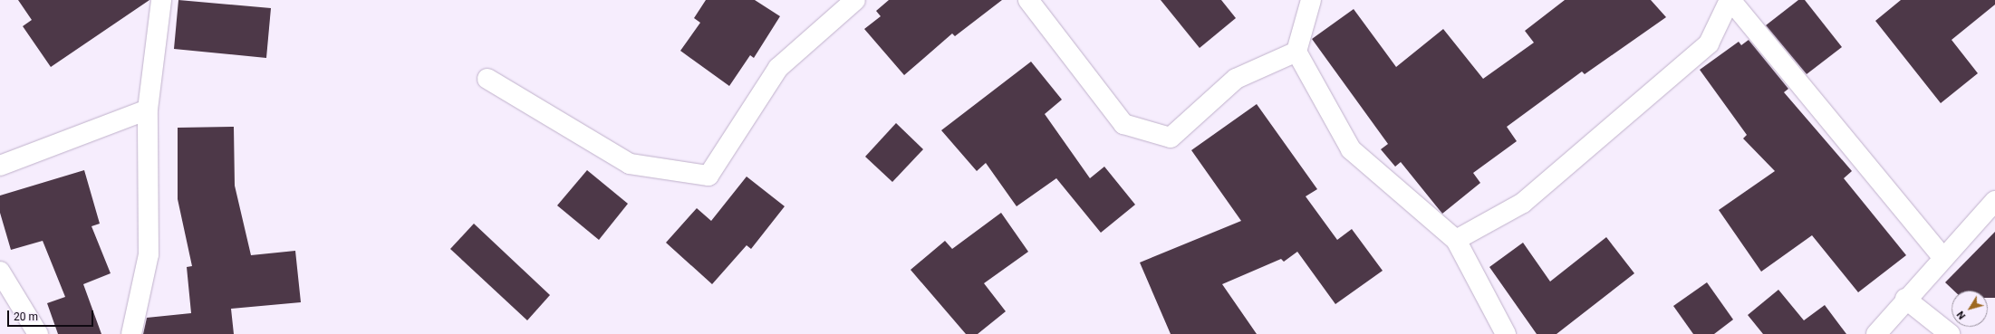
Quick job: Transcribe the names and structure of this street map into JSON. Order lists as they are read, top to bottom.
{
  "scale_bar": "20 m",
  "north": "bottom left"
}
